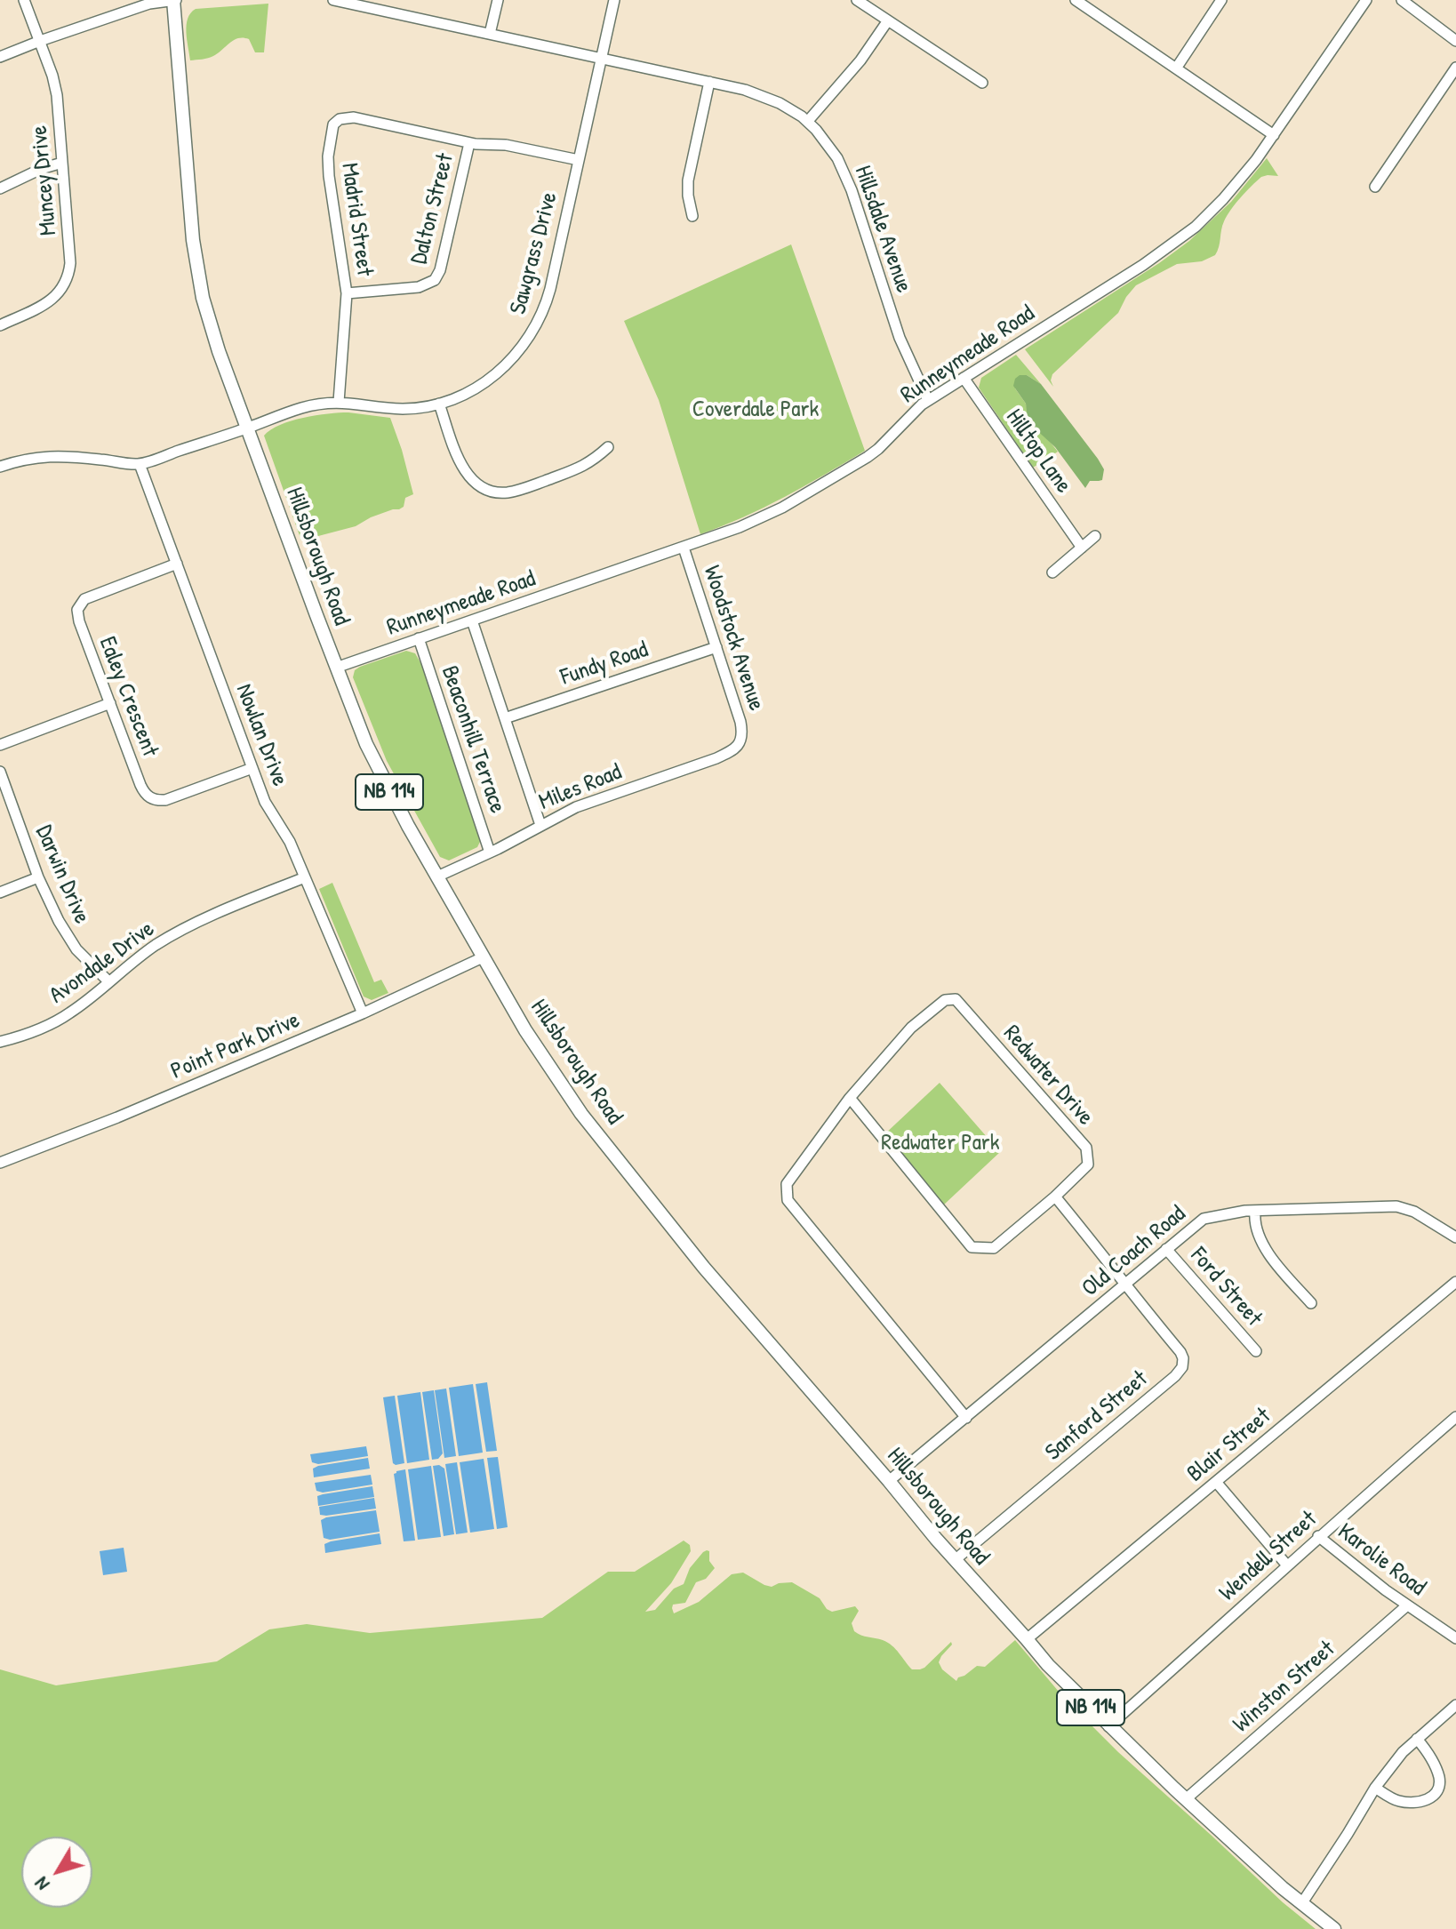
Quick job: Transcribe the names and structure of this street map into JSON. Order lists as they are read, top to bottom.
{
  "streets": {
    "main road": ["Hillsborough Road", "NB 114"],
    "street": [
      "Muncey Drive",
      "Dalton Street",
      "Madrid Street",
      "Hillsdale Avenue",
      "Sawgrass Drive",
      "Runneymeade Road",
      "Hilltop Lane",
      "Woodstock Avenue",
      "Fundy Road",
      "Ealey Crescent",
      "Nowlan Drive",
      "Beaconhill Terrace",
      "Miles Road",
      "Darwin Drive",
      "Avondale Drive",
      "Point Park Drive",
      "Redwater Drive",
      "Old Coach Road",
      "Ford Street",
      "Sanford Street",
      "Blair Street",
      "Wendell Street",
      "Karolie Road",
      "Winston Street"
    ]
  },
  "crossings": [
    ["Dalton Street", "Madrid Street"],
    ["Madrid Street", "Sawgrass Drive"],
    ["Hillsdale Avenue", "Sawgrass Drive"],
    ["Hillsdale Avenue", "Runneymeade Road"],
    ["Sawgrass Drive", "Hillsborough Road"],
    ["Sawgrass Drive", "Nowlan Drive"],
    ["Runneymeade Road", "Hilltop Lane"],
    ["Runneymeade Road", "Hillsborough Road"],
    ["Runneymeade Road", "Woodstock Avenue"],
    ["Runneymeade Road", "Beaconhill Terrace"],
    ["Hillsborough Road", "Miles Road"],
    ["Hillsborough Road", "Point Park Drive"],
    ["Hillsborough Road", "Old Coach Road"],
    ["Hillsborough Road", "Sanford Street"],
    ["Hillsborough Road", "Blair Street"],
    ["Hillsborough Road", "Wendell Street"],
    ["Hillsborough Road", "Winston Street"],
    ["Woodstock Avenue", "Fundy Road"],
    ["Woodstock Avenue", "Miles Road"],
    ["Ealey Crescent", "Nowlan Drive"],
    ["Nowlan Drive", "Avondale Drive"],
    ["Nowlan Drive", "Point Park Drive"],
    ["Beaconhill Terrace", "Miles Road"],
    ["Darwin Drive", "Avondale Drive"],
    ["Redwater Drive", "Old Coach Road"],
    ["Old Coach Road", "Ford Street"],
    ["Old Coach Road", "Sanford Street"],
    ["Wendell Street", "Karolie Road"],
    ["Karolie Road", "Winston Street"]
  ],
  "parks": ["Coverdale Park", "Redwater Park"],
  "north": "bottom left"
}
